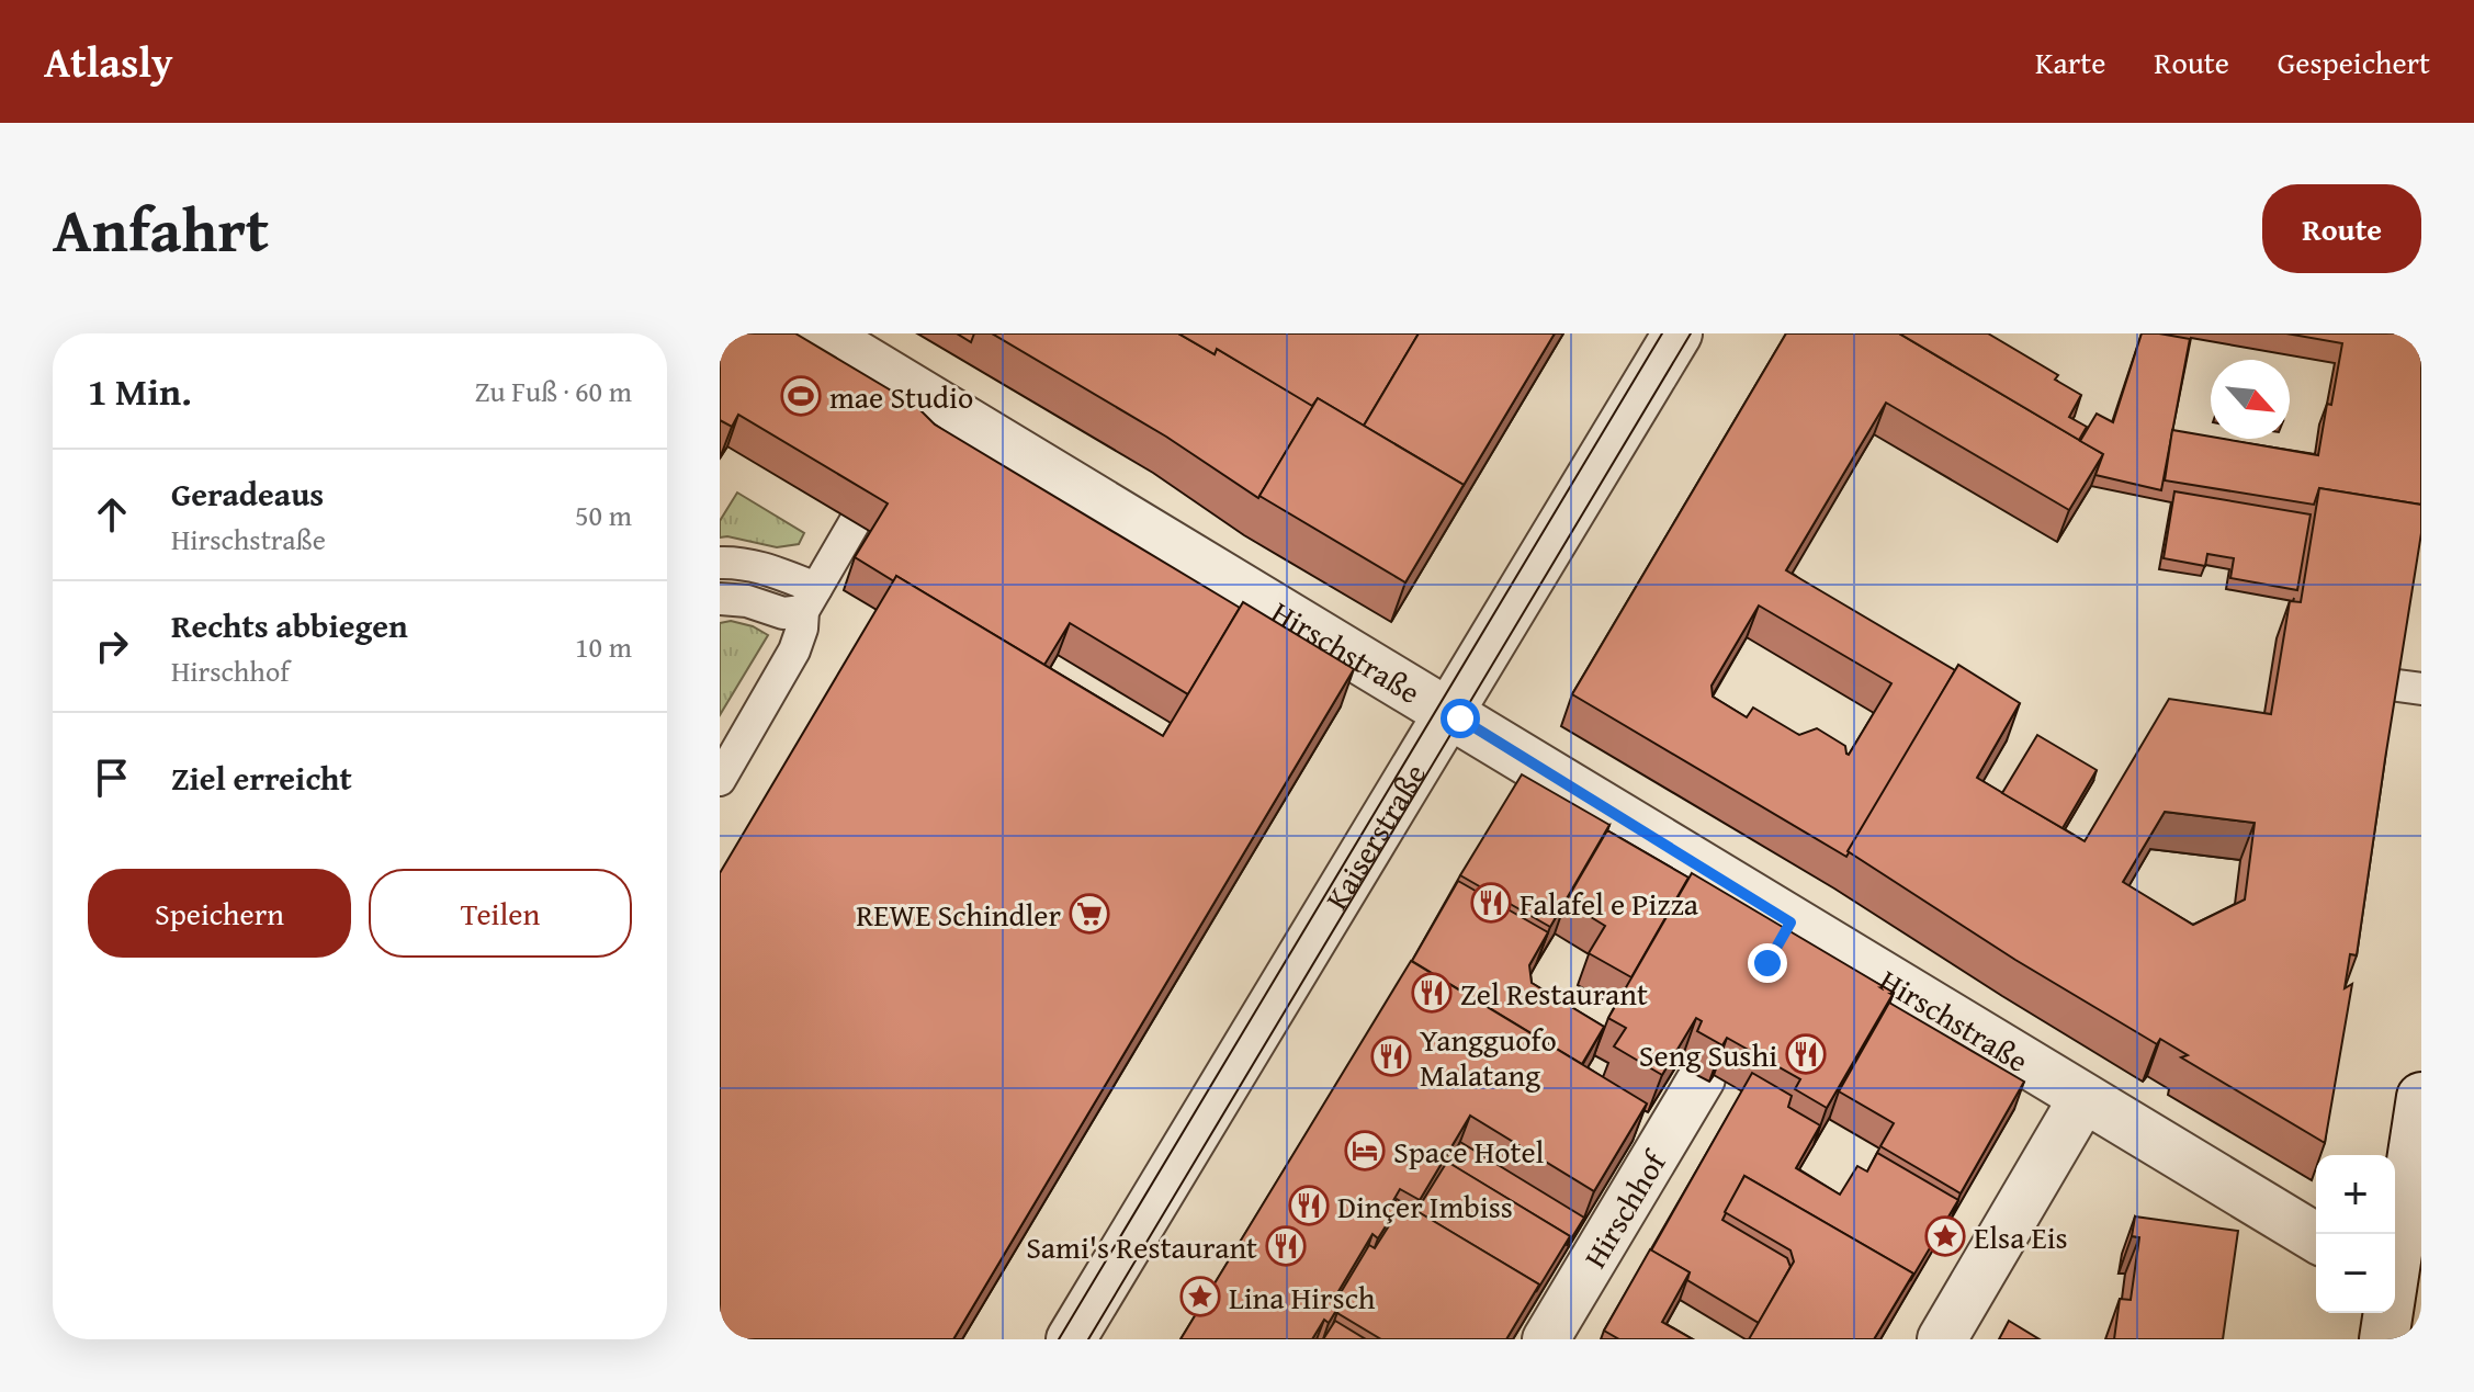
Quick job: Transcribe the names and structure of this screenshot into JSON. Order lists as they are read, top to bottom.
{
  "streets": {
    "street": ["Hirschstraße", "Kaiserstraße", "Hirschhof"]
  },
  "crossings": [
    ["Hirschstraße", "Kaiserstraße"]
  ],
  "places": {
    "sports": ["mae Studio"],
    "restaurant": [
      "Falafel e Pizza",
      "Zel Restaurant",
      "Seng Sushi",
      "Yangguofo Malatang",
      "Dinçer Imbiss",
      "Sami's Restaurant"
    ],
    "supermarket": ["REWE Schindler"],
    "hotel": ["Space Hotel"],
    "place": ["Elsa Eis", "Lina Hirsch"]
  },
  "north": "bottom right",
  "page": {
    "header": "Atlasly",
    "nav": ["Karte", "Route", "Gespeichert"],
    "title": "Anfahrt",
    "buttons": [
      "Route",
      ["Speichern", "Teilen"]
    ],
    "heading": ["1 Min.", "Zu Fuß · 60 m"],
    "list": [
      ["Geradeaus", "Hirschstraße", "50 m"],
      ["Rechts abbiegen", "Hirschhof", "10 m"],
      "Ziel erreicht"
    ],
    "map_buttons": ["+", "−"]
  }
}
